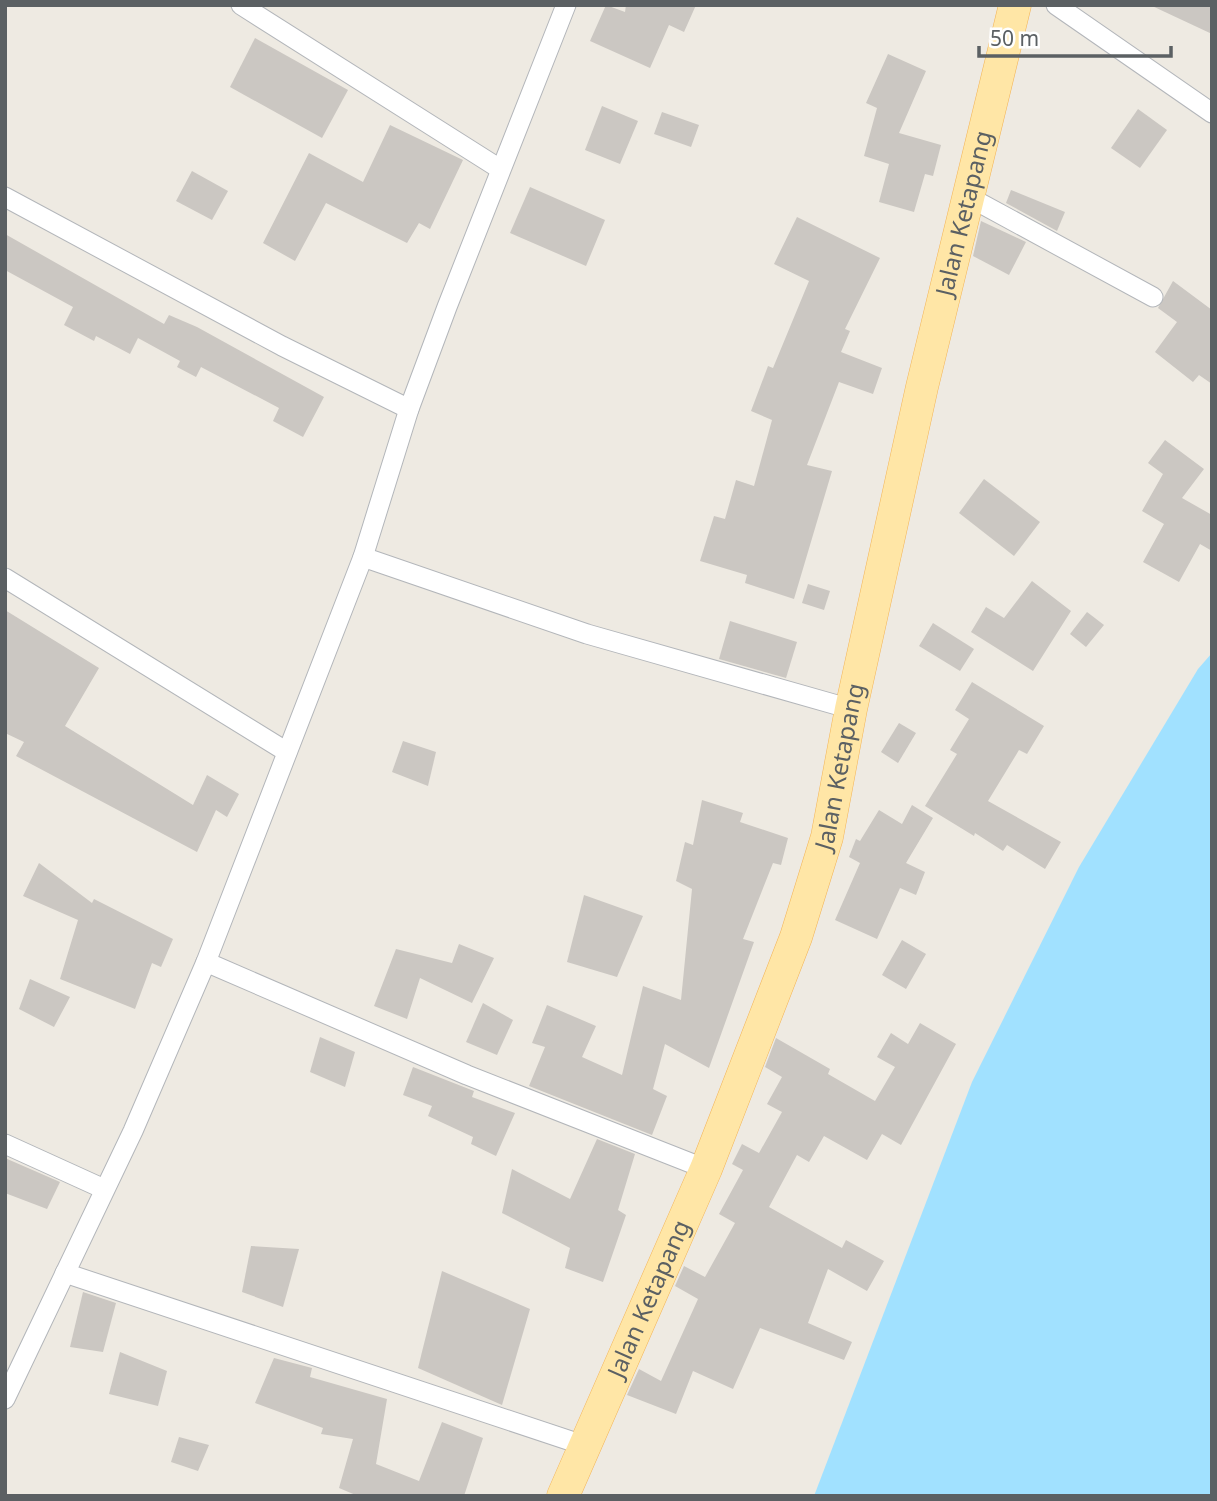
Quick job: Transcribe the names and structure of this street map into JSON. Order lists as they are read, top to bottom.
{
  "streets": {
    "main road": ["Jalan Ketapang"]
  },
  "scale_bar": "50 m"
}
